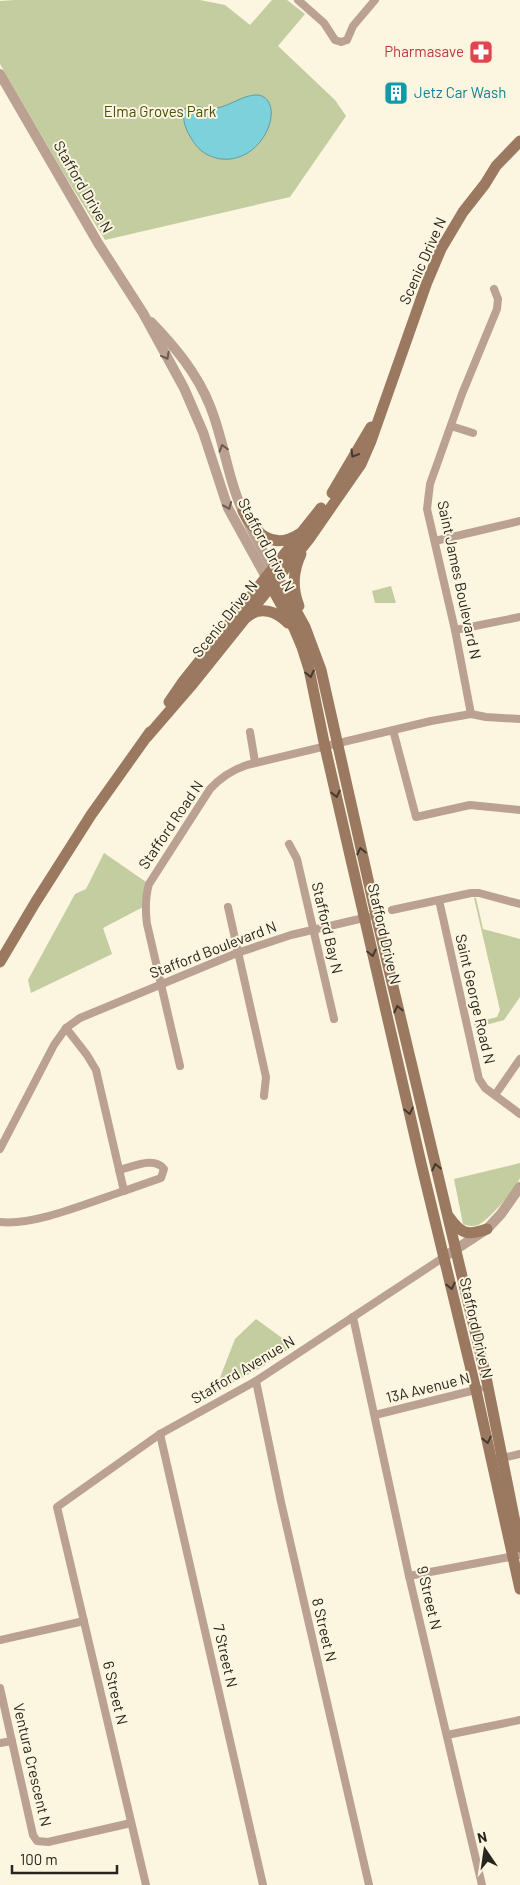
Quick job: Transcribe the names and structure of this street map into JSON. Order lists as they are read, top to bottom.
{
  "streets": {
    "main road": ["Stafford Drive N", "Scenic Drive N"],
    "street": [
      "Saint James Boulevard N",
      "Stafford Road N",
      "Stafford Bay N",
      "Stafford Boulevard N",
      "Saint George Road N",
      "Stafford Avenue N",
      "13A Avenue N",
      "9 Street N",
      "8 Street N",
      "7 Street N",
      "6 Street N",
      "Ventura Crescent N"
    ]
  },
  "crossings": [
    ["Stafford Drive N", "Scenic Drive N"],
    ["Stafford Drive N", "Stafford Road N"],
    ["Stafford Drive N", "Stafford Boulevard N"],
    ["Stafford Drive N", "Stafford Avenue N"],
    ["Stafford Drive N", "13A Avenue N"],
    ["Stafford Road N", "Stafford Boulevard N"],
    ["Stafford Bay N", "Stafford Boulevard N"],
    ["Stafford Avenue N", "9 Street N"],
    ["Stafford Avenue N", "8 Street N"],
    ["Stafford Avenue N", "7 Street N"],
    ["Stafford Avenue N", "6 Street N"],
    ["13A Avenue N", "9 Street N"],
    ["6 Street N", "Ventura Crescent N"]
  ],
  "parks": ["Elma Groves Park"],
  "places": {
    "pharmacy": ["Pharmasave"],
    "building": ["Jetz Car Wash"]
  },
  "scale_bar": "100 m",
  "north": "top"
}
